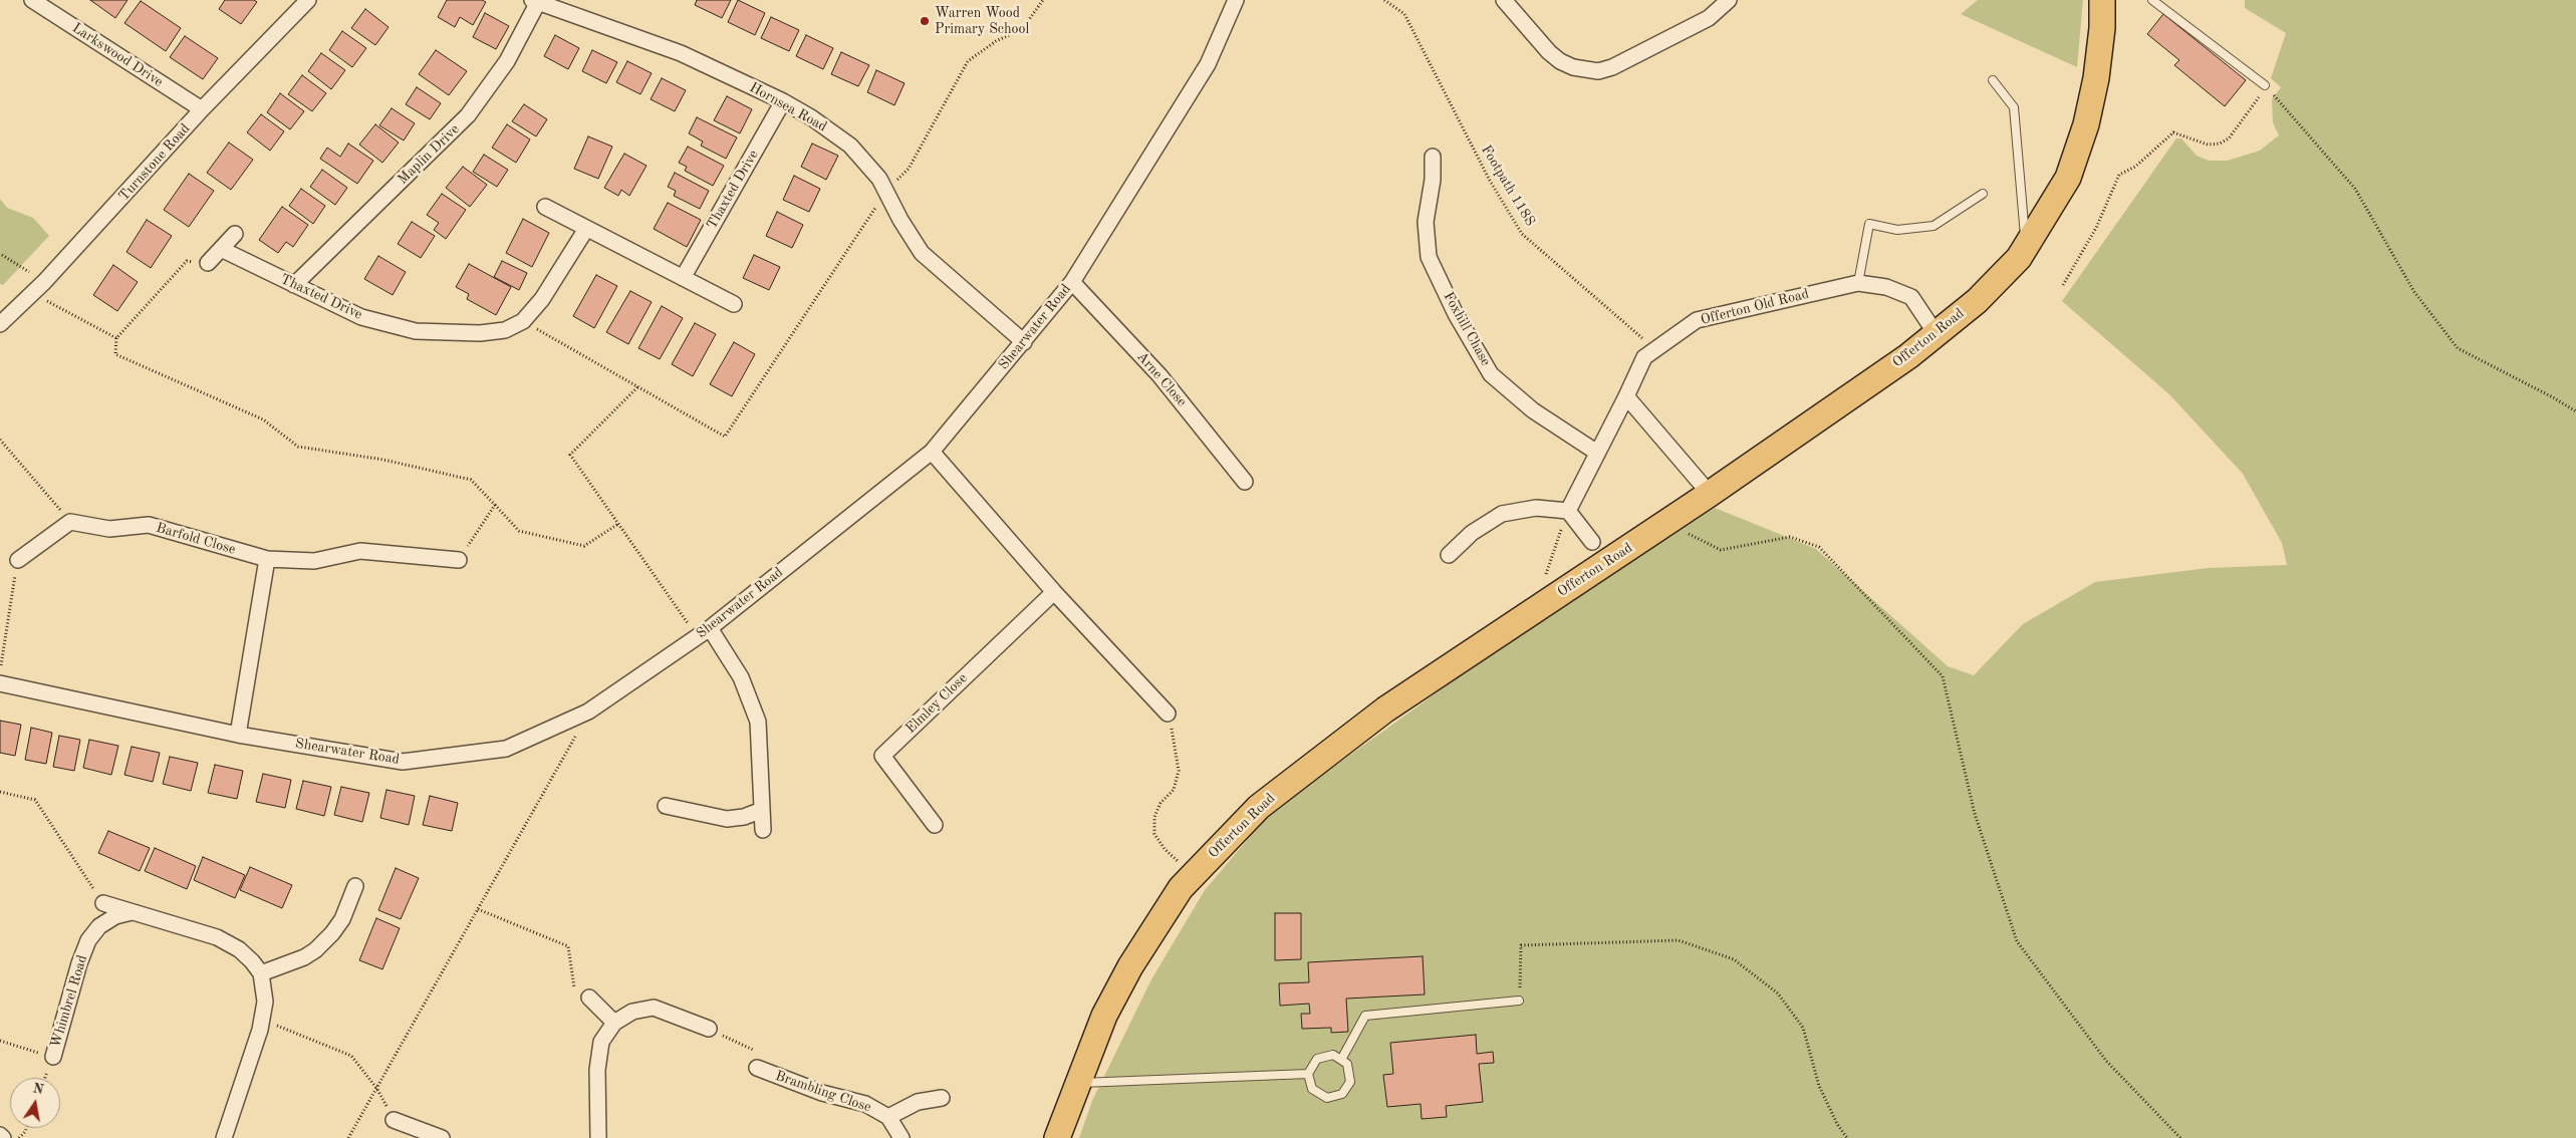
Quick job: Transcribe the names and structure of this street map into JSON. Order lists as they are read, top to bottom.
{
  "streets": {
    "main road": ["Offerton Road"],
    "street": [
      "Larkswood Drive",
      "Hornsea Road",
      "Maplin Drive",
      "Turnstone Road",
      "Thaxted Drive",
      "Offerton Old Road",
      "Shearwater Road",
      "Foxhill Chase",
      "Arne Close",
      "Barfold Close",
      "Elmley Close",
      "Whimbrel Road",
      "Brambling Close"
    ],
    "path": ["Footpath 118S"]
  },
  "crossings": [
    ["Larkswood Drive", "Turnstone Road"],
    ["Hornsea Road", "Maplin Drive"],
    ["Hornsea Road", "Thaxted Drive"],
    ["Hornsea Road", "Shearwater Road"],
    ["Maplin Drive", "Thaxted Drive"],
    ["Footpath 118S", "Offerton Old Road"],
    ["Offerton Old Road", "Foxhill Chase"],
    ["Offerton Old Road", "Offerton Road"],
    ["Shearwater Road", "Arne Close"]
  ],
  "places": ["Warren Wood Primary School"],
  "north": "top"
}
